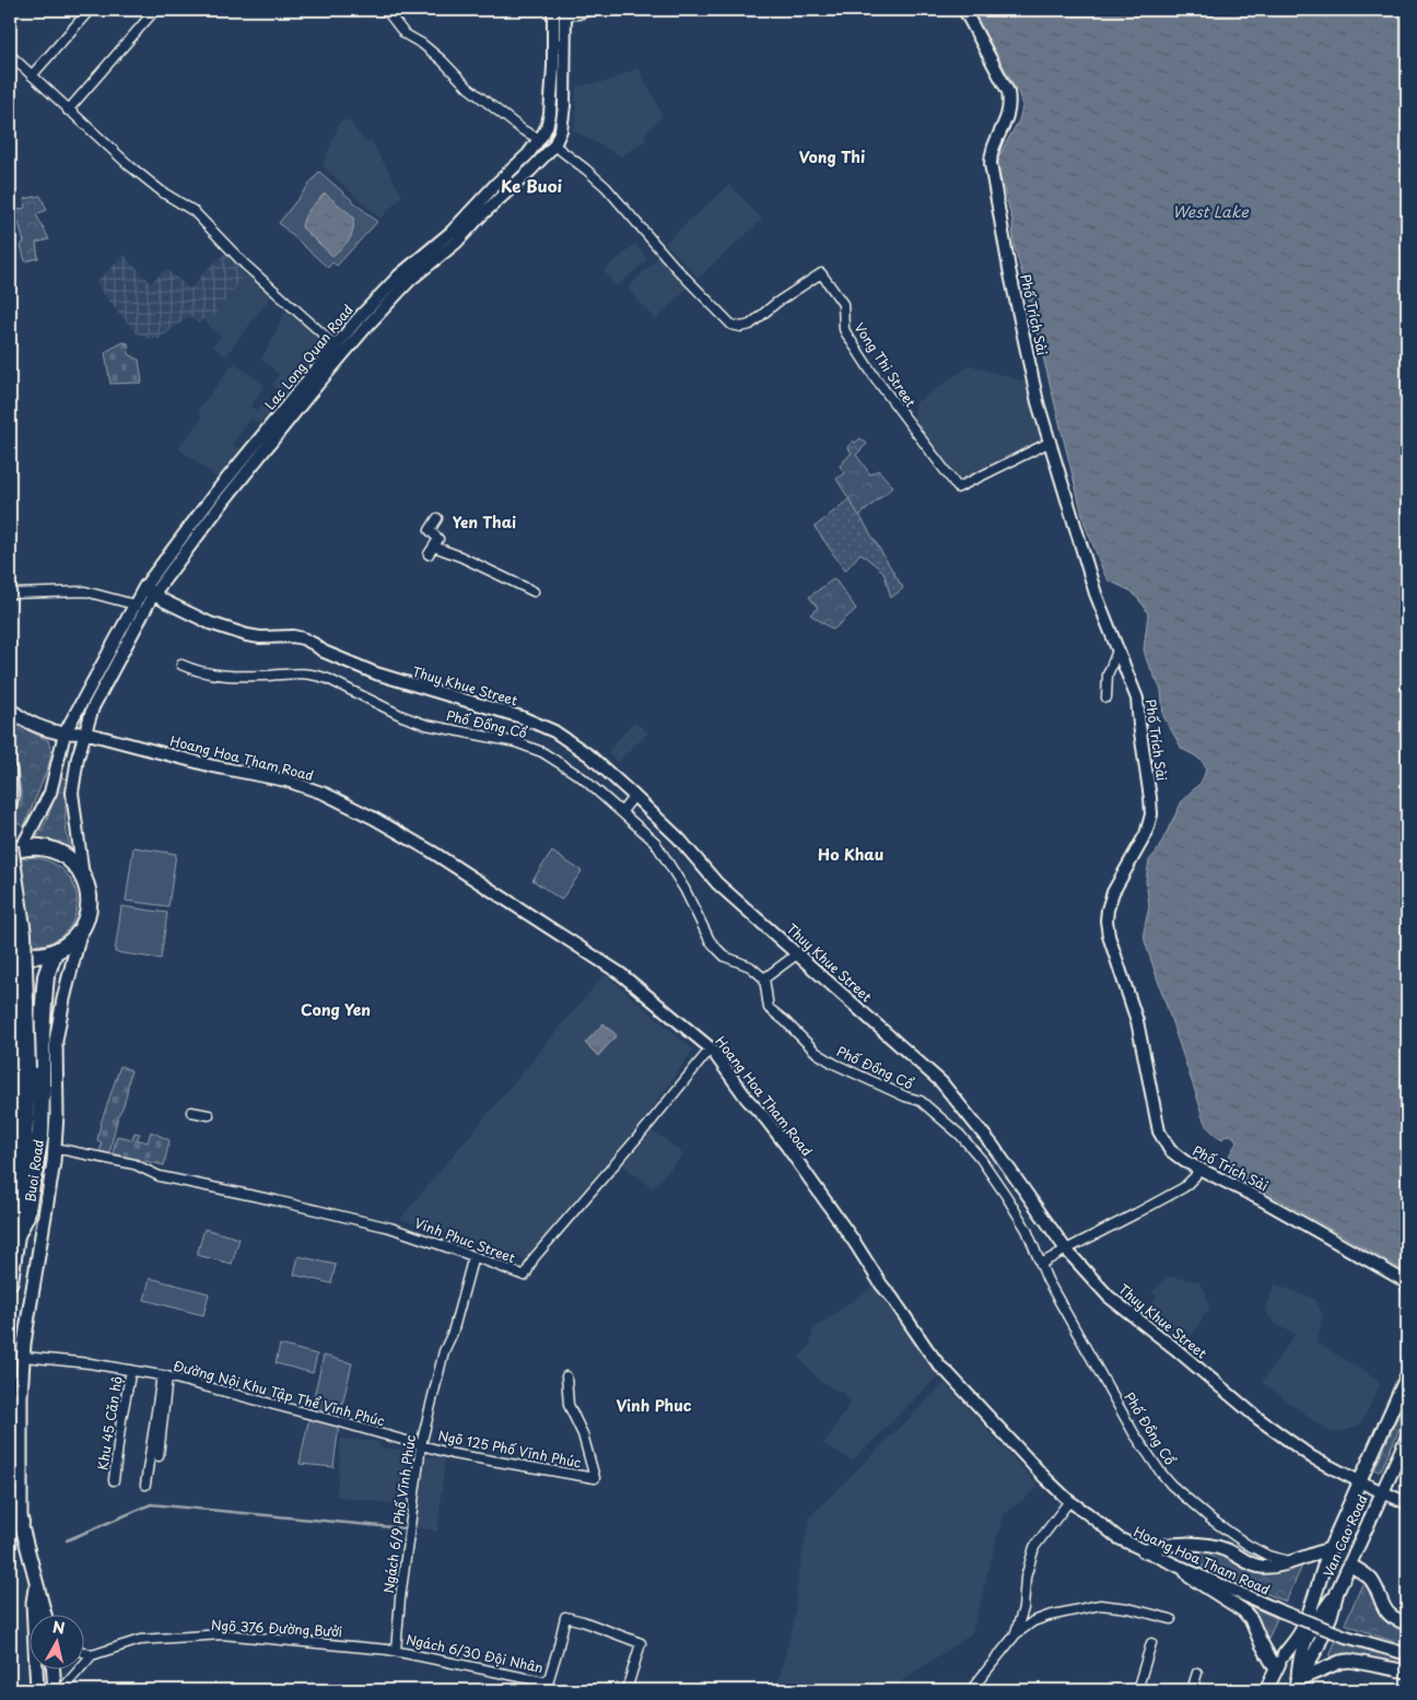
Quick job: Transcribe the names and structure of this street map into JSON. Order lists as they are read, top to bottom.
{
  "streets": {
    "main road": [
      "Phố Trích Sài",
      "Lac Long Quan Road",
      "Thuy Khue Street",
      "Hoang Hoa Tham Road",
      "Buoi Road",
      "Van Cao Road"
    ],
    "street": [
      "Vong Thi Street",
      "Phố Đồng Cổ",
      "Vinh Phuc Street",
      "Đường Nội Khu Tập Thể Vĩnh Phúc",
      "Khu 45 Căn hộ",
      "Ngõ 125 Phố Vĩnh Phúc",
      "Ngách 6/9 Phố Vĩnh Phúc",
      "Ngõ 376 Đường Bưởi",
      "Ngách 6/30 Đội Nhân"
    ]
  },
  "crossings": [
    ["Phố Trích Sài", "Vong Thi Street"],
    ["Lac Long Quan Road", "Vong Thi Street"],
    ["Lac Long Quan Road", "Thuy Khue Street"],
    ["Lac Long Quan Road", "Hoang Hoa Tham Road"],
    ["Thuy Khue Street", "Van Cao Road"],
    ["Hoang Hoa Tham Road", "Vinh Phuc Street"],
    ["Buoi Road", "Vinh Phuc Street"],
    ["Buoi Road", "Đường Nội Khu Tập Thể Vĩnh Phúc"],
    ["Vinh Phuc Street", "Ngách 6/9 Phố Vĩnh Phúc"],
    ["Đường Nội Khu Tập Thể Vĩnh Phúc", "Khu 45 Căn hộ"],
    ["Đường Nội Khu Tập Thể Vĩnh Phúc", "Ngõ 125 Phố Vĩnh Phúc"],
    ["Đường Nội Khu Tập Thể Vĩnh Phúc", "Ngách 6/9 Phố Vĩnh Phúc"],
    ["Ngõ 125 Phố Vĩnh Phúc", "Ngách 6/9 Phố Vĩnh Phúc"],
    ["Ngách 6/9 Phố Vĩnh Phúc", "Ngõ 376 Đường Bưởi"],
    ["Ngách 6/9 Phố Vĩnh Phúc", "Ngách 6/30 Đội Nhân"],
    ["Ngõ 376 Đường Bưởi", "Ngách 6/30 Đội Nhân"]
  ],
  "districts": [
    "Vong Thi",
    "Ke Buoi",
    "Yen Thai",
    "Ho Khau",
    "Cong Yen",
    "Vinh Phuc"
  ],
  "water": ["West Lake"],
  "north": "top"
}
